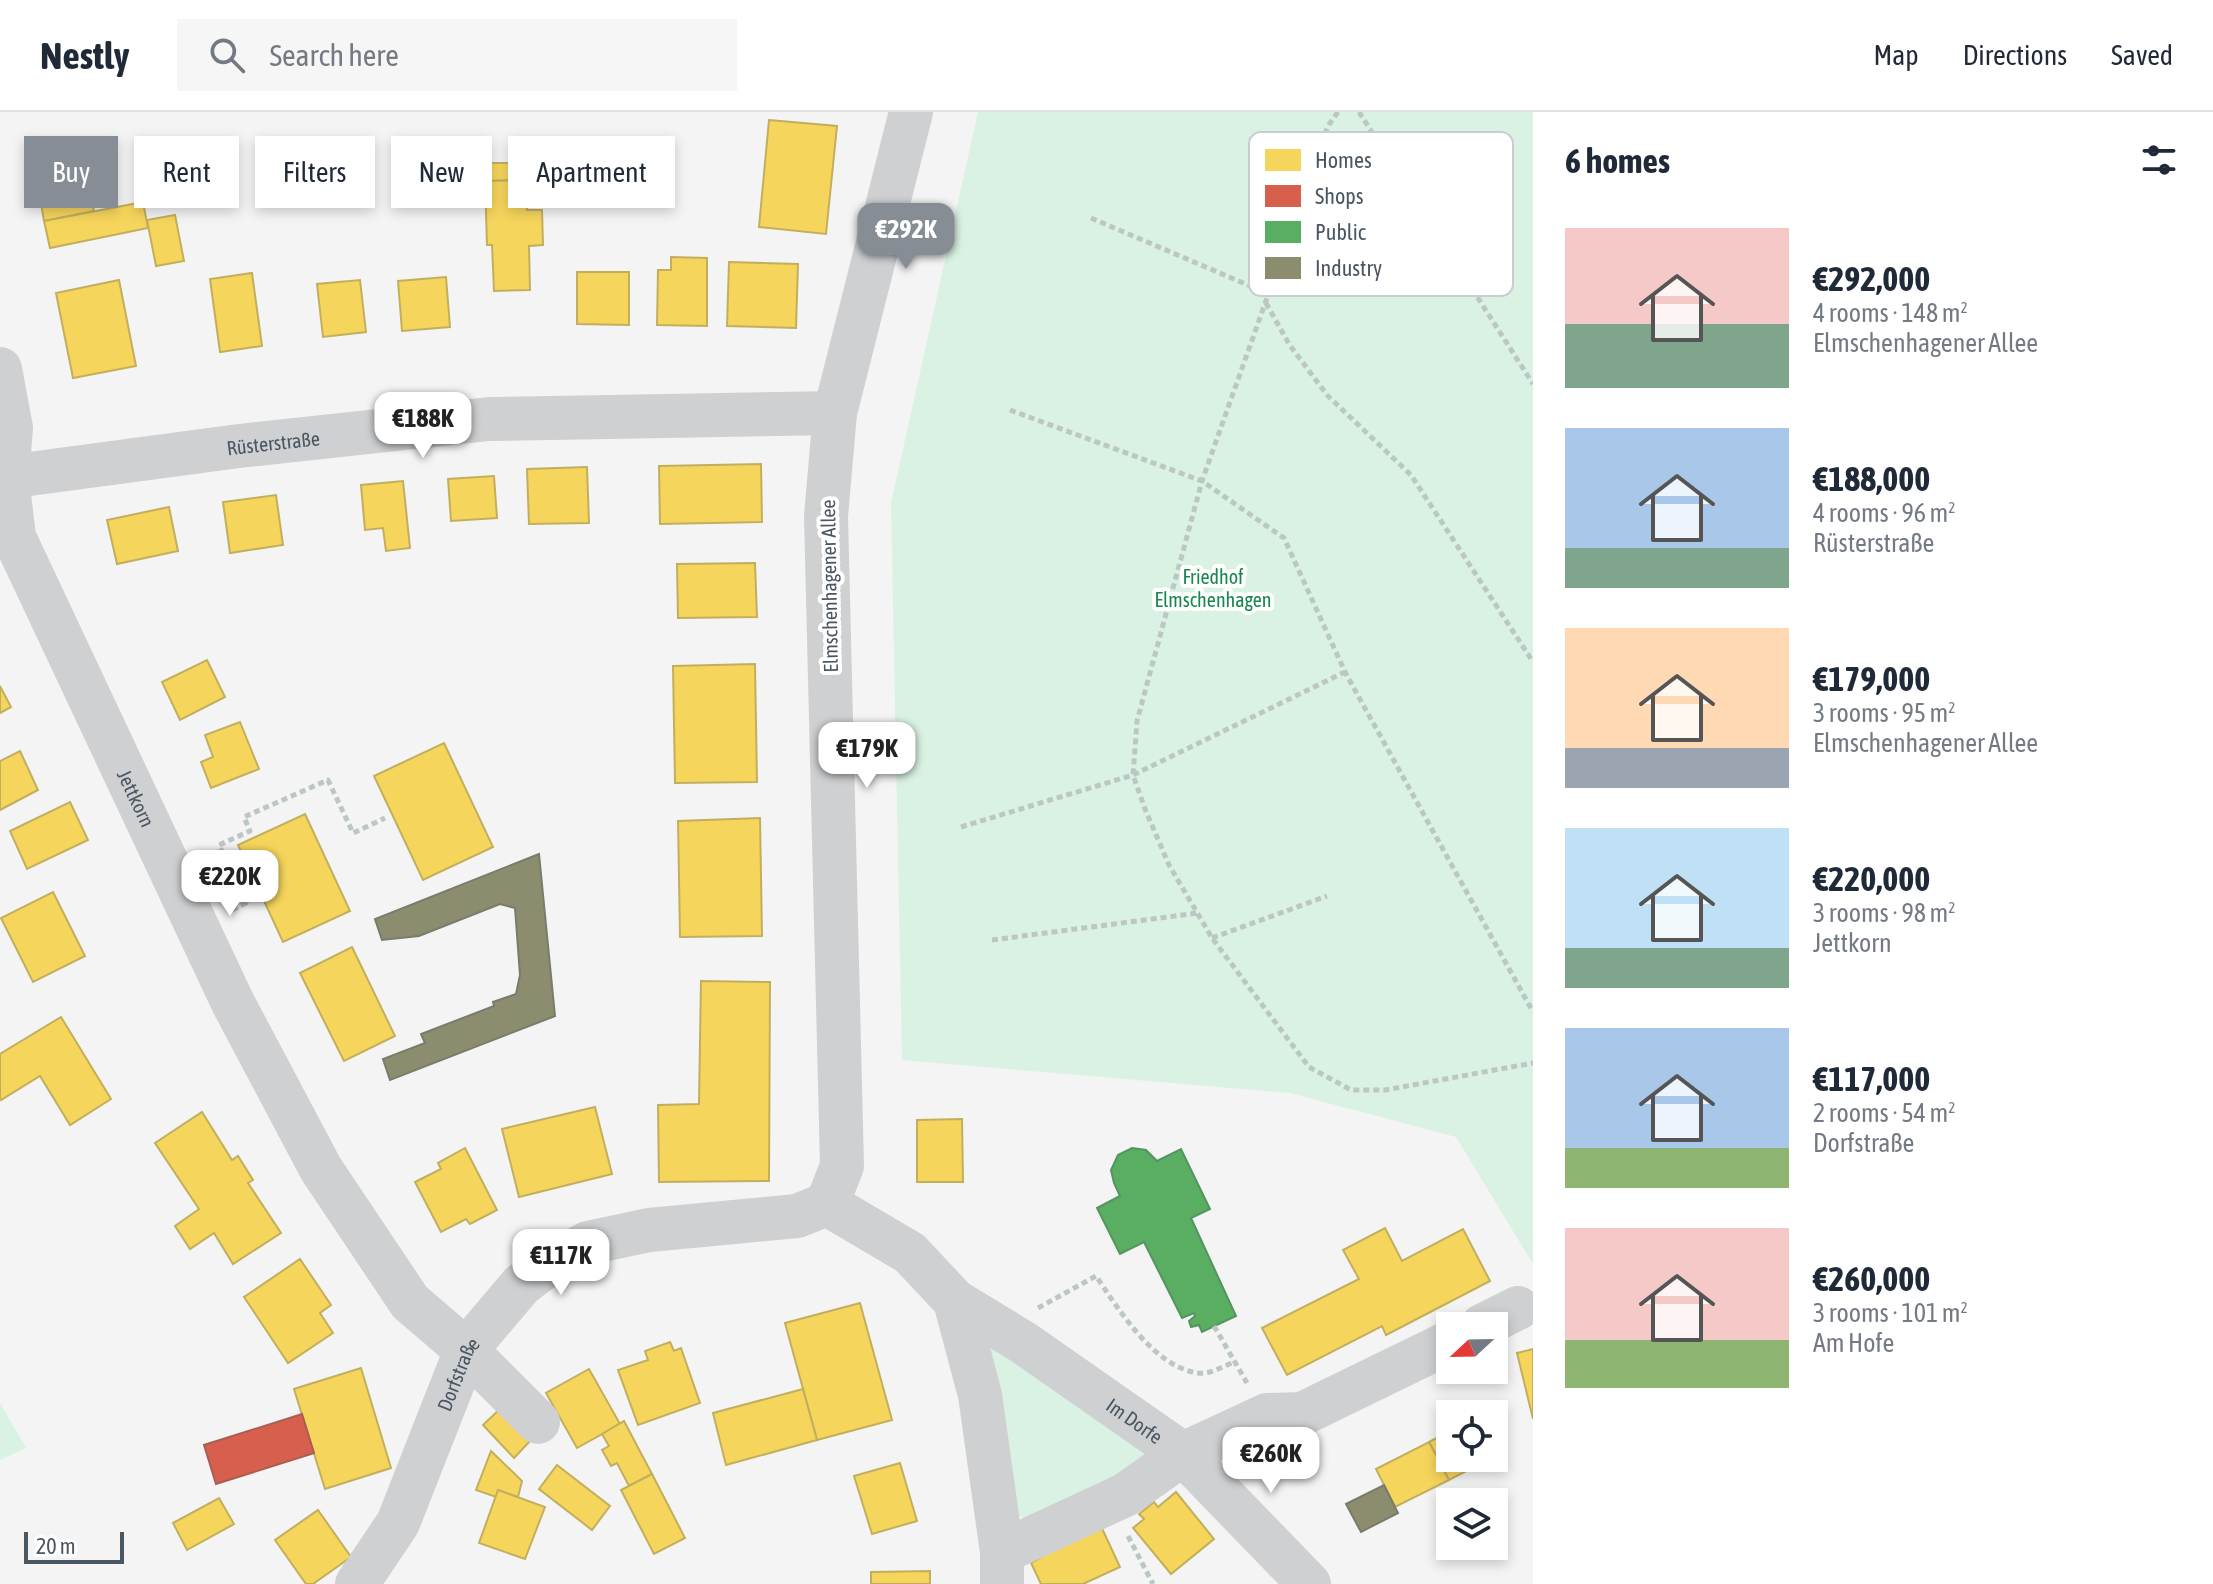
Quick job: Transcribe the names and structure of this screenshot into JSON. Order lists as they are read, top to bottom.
{
  "streets": {
    "street": [
      "Rüsterstraße",
      "Elmschenhagener Allee",
      "Jettkorn",
      "Dorfstraße",
      "Im Dorfe"
    ]
  },
  "crossings": [
    ["Rüsterstraße", "Elmschenhagener Allee"],
    ["Rüsterstraße", "Jettkorn"],
    ["Elmschenhagener Allee", "Dorfstraße"],
    ["Elmschenhagener Allee", "Im Dorfe"],
    ["Jettkorn", "Dorfstraße"],
    ["Dorfstraße", "Im Dorfe"]
  ],
  "parks": ["Friedhof Elmschenhagen"],
  "legend": [
    "Homes",
    "Shops",
    "Public",
    "Industry"
  ],
  "scale_bar": "20 m",
  "north": "left",
  "page": {
    "header": "Nestly",
    "search": "Search here",
    "nav": ["Map", "Directions", "Saved"],
    "heading": "6 homes",
    "chip": [
      "Buy",
      "Rent",
      "Filters",
      "New",
      "Apartment"
    ],
    "price": [
      "€292K",
      "€188K",
      "€179K",
      "€220K",
      "€117K",
      "€260K"
    ],
    "list": [
      {
        "name": "€292,000",
        "note": "4 rooms · 148 m² · Elmschenhagener Allee"
      },
      {
        "name": "€188,000",
        "note": "4 rooms · 96 m² · Rüsterstraße"
      },
      {
        "name": "€179,000",
        "note": "3 rooms · 95 m² · Elmschenhagener Allee"
      },
      {
        "name": "€220,000",
        "note": "3 rooms · 98 m² · Jettkorn"
      },
      {
        "name": "€117,000",
        "note": "2 rooms · 54 m² · Dorfstraße"
      },
      {
        "name": "€260,000",
        "note": "3 rooms · 101 m² · Am Hofe"
      }
    ],
    "scale": "20 m"
  }
}
